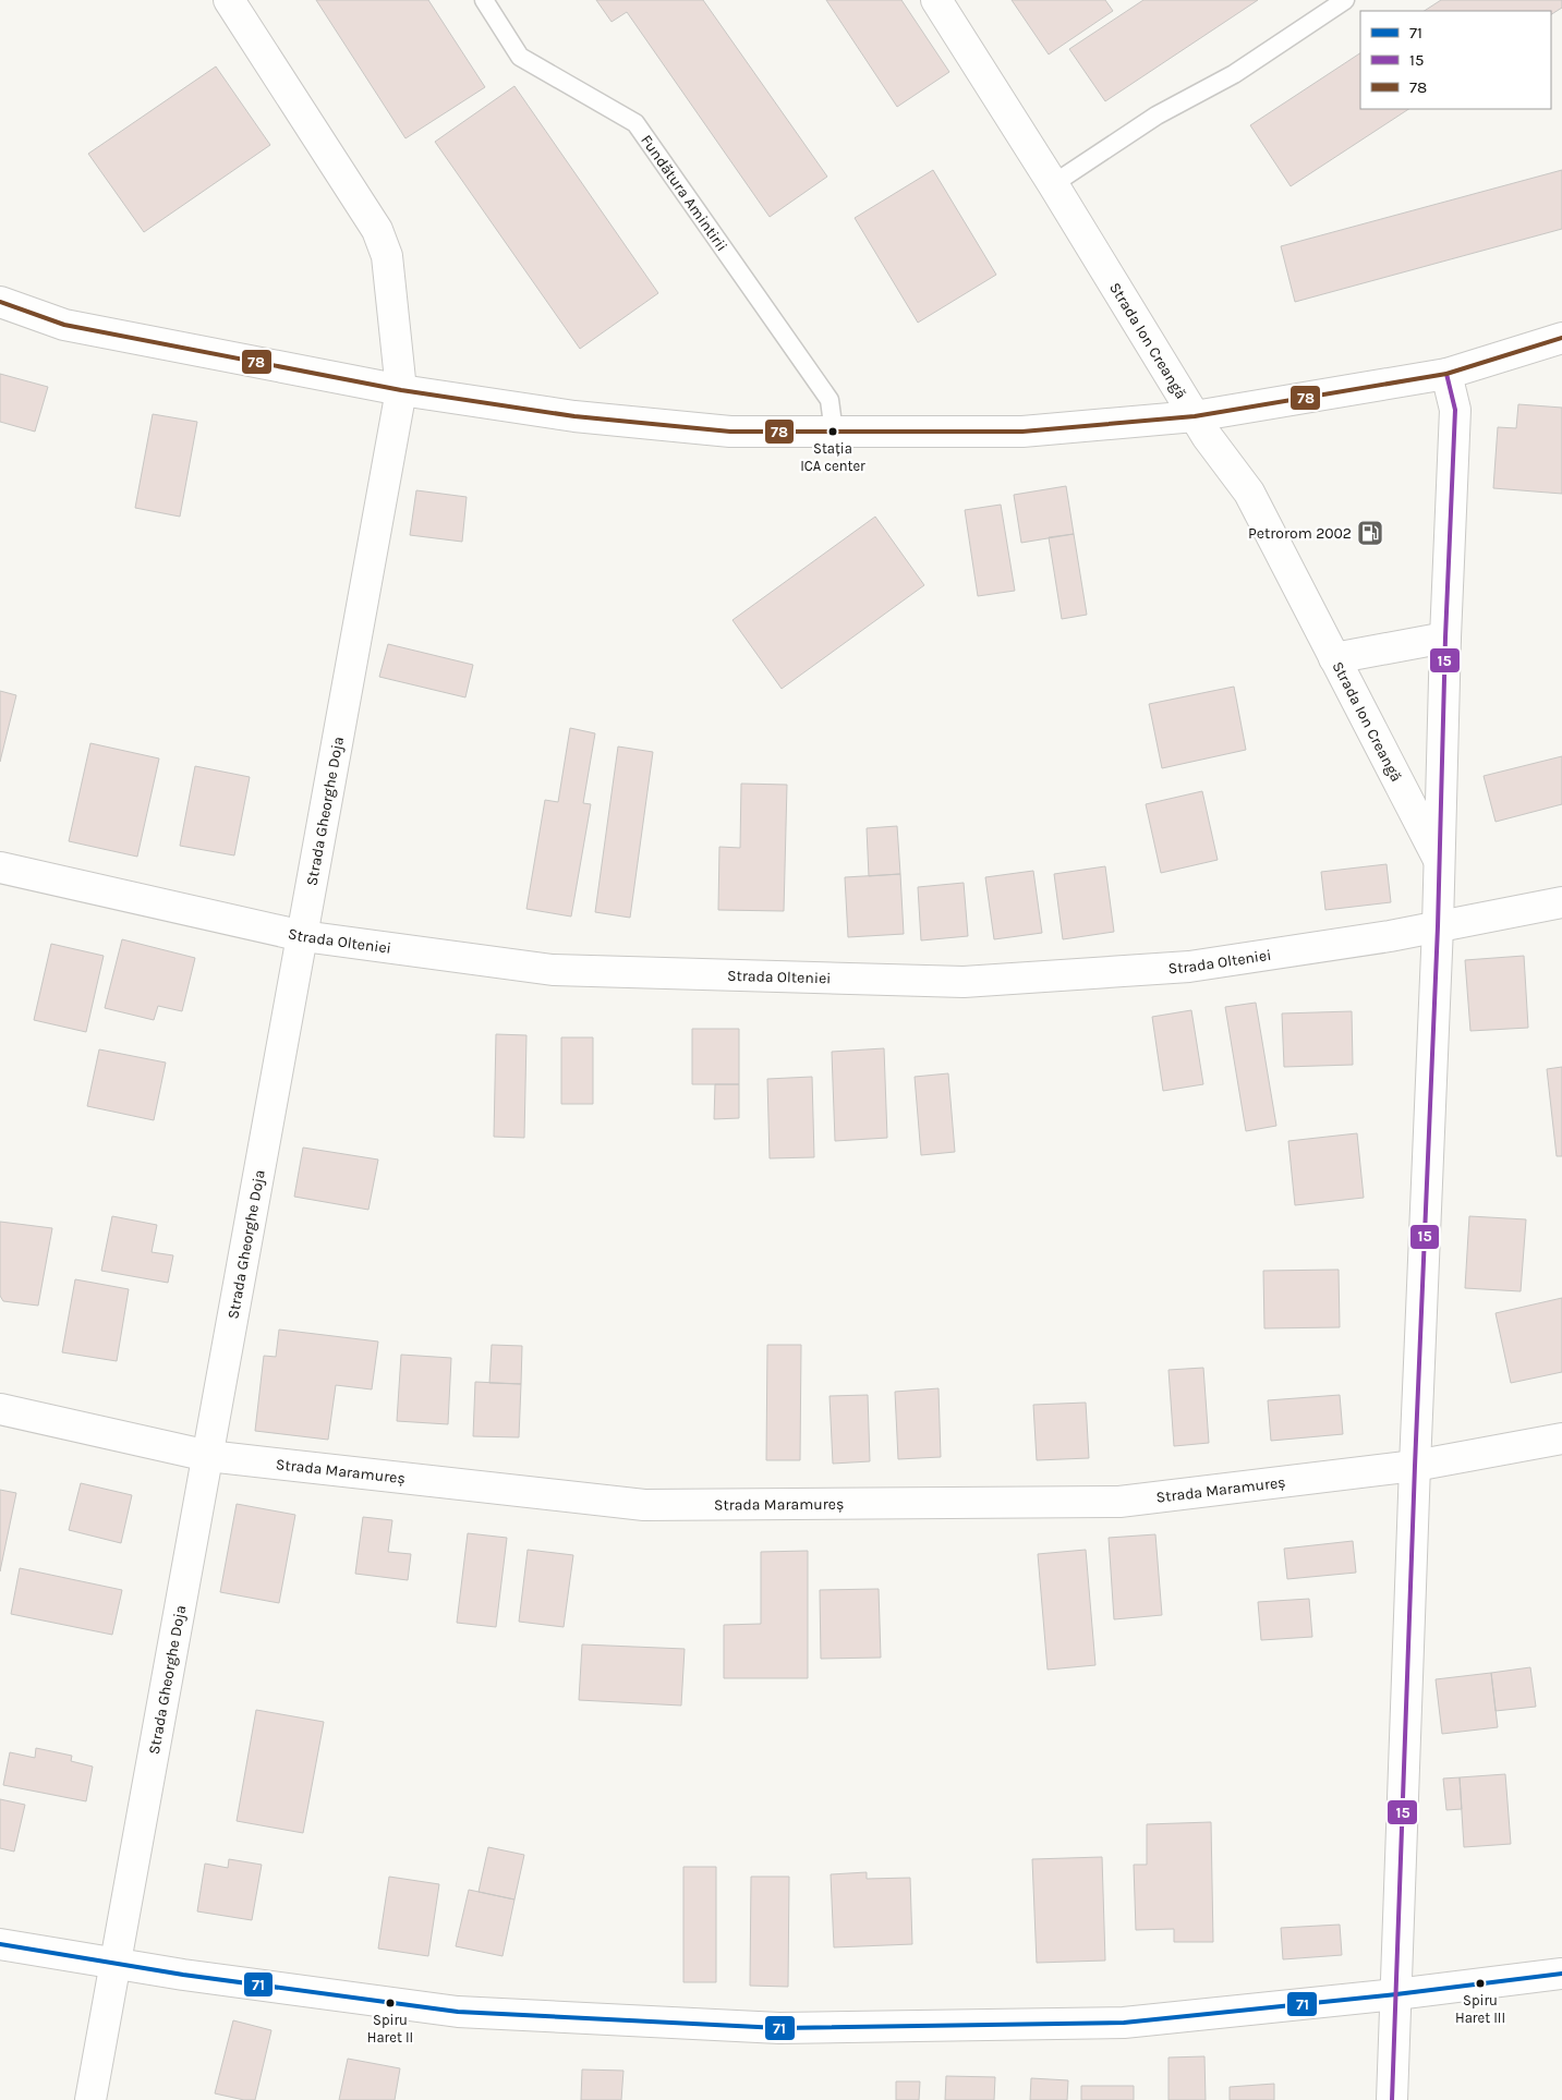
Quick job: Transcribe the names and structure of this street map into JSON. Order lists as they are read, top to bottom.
{
  "streets": {
    "street": [
      "Strada Ion Creangă",
      "Strada Gheorghe Doja",
      "Strada Olteniei",
      "Strada Maramureș"
    ],
    "lane": ["Fundătura Amintirii"]
  },
  "crossings": [
    ["Strada Gheorghe Doja", "Strada Olteniei"],
    ["Strada Gheorghe Doja", "Strada Maramureș"]
  ],
  "places": {
    "other": ["Stația ICA center", "Spiru Haret III", "Spiru Haret II"],
    "fuel station": ["Petrorom 2002"]
  },
  "lines": ["transit line 78", "transit line 15", "transit line 71"],
  "legend": ["71", "15", "78"]
}
